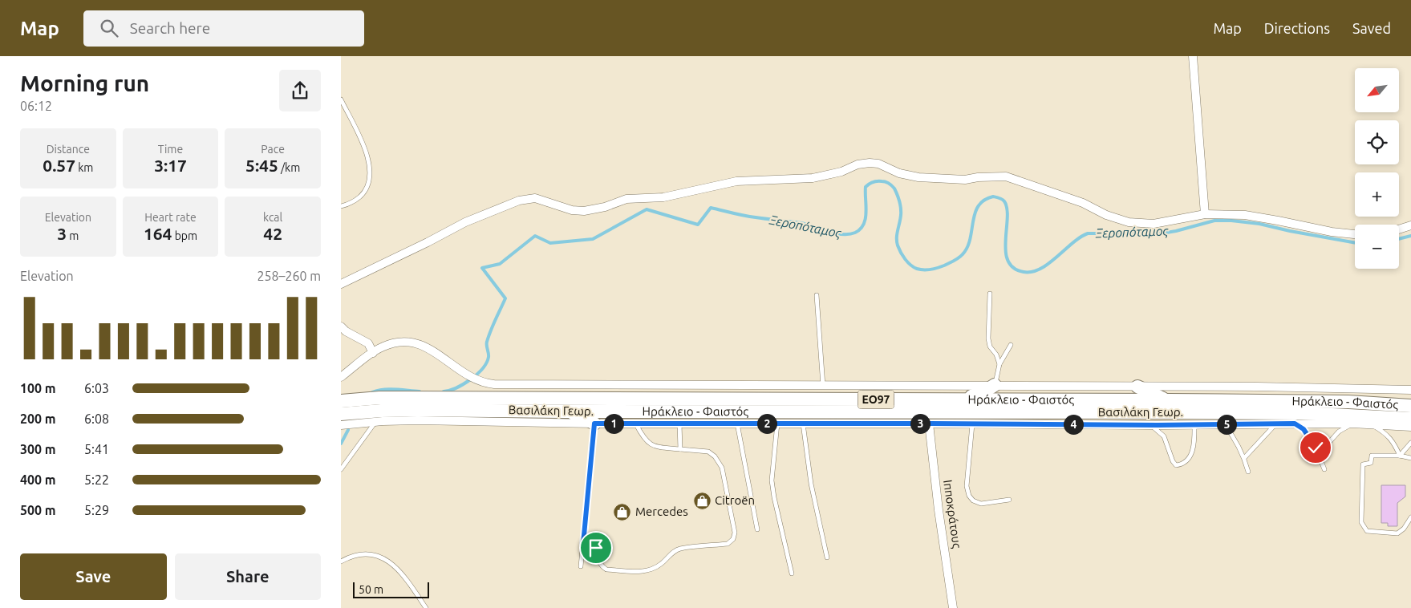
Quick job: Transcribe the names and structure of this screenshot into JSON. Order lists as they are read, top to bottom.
{
  "streets": {
    "main road": ["ΕΟ97", "Ηράκλειο - Φαιστός"],
    "street": ["Βασιλάκη Γεωρ.", "Ιπποκράτους"]
  },
  "crossings": [
    ["Βασιλάκη Γεωρ.", "Ιπποκράτους"]
  ],
  "water": ["Ξεροπόταμος"],
  "places": {
    "shop": ["Citroën", "Mercedes"]
  },
  "scale_bar": "50 m",
  "north": "bottom left",
  "page": {
    "header": "Map",
    "search": "Search here",
    "nav": ["Map", "Directions", "Saved"],
    "heading": ["Morning run", "06:12"],
    "map_buttons": ["+", "−"],
    "stats": [
      ["Distance", "0.57 km"],
      ["Time", "3:17"],
      ["Pace", "5:45 /km"],
      ["Elevation", "3 m"],
      ["Heart rate", "164 bpm"],
      ["kcal", "42"]
    ],
    "chart": ["Elevation", "258–260 m"],
    "list": [
      {
        "name": "100 m",
        "note": "6:03"
      },
      {
        "name": "200 m",
        "note": "6:08"
      },
      {
        "name": "300 m",
        "note": "5:41"
      },
      {
        "name": "400 m",
        "note": "5:22"
      },
      {
        "name": "500 m",
        "note": "5:29"
      }
    ],
    "pins": [
      "1",
      "2",
      "3",
      "4",
      "5"
    ],
    "buttons": ["Save", "Share"],
    "scale": "50 m"
  }
}
